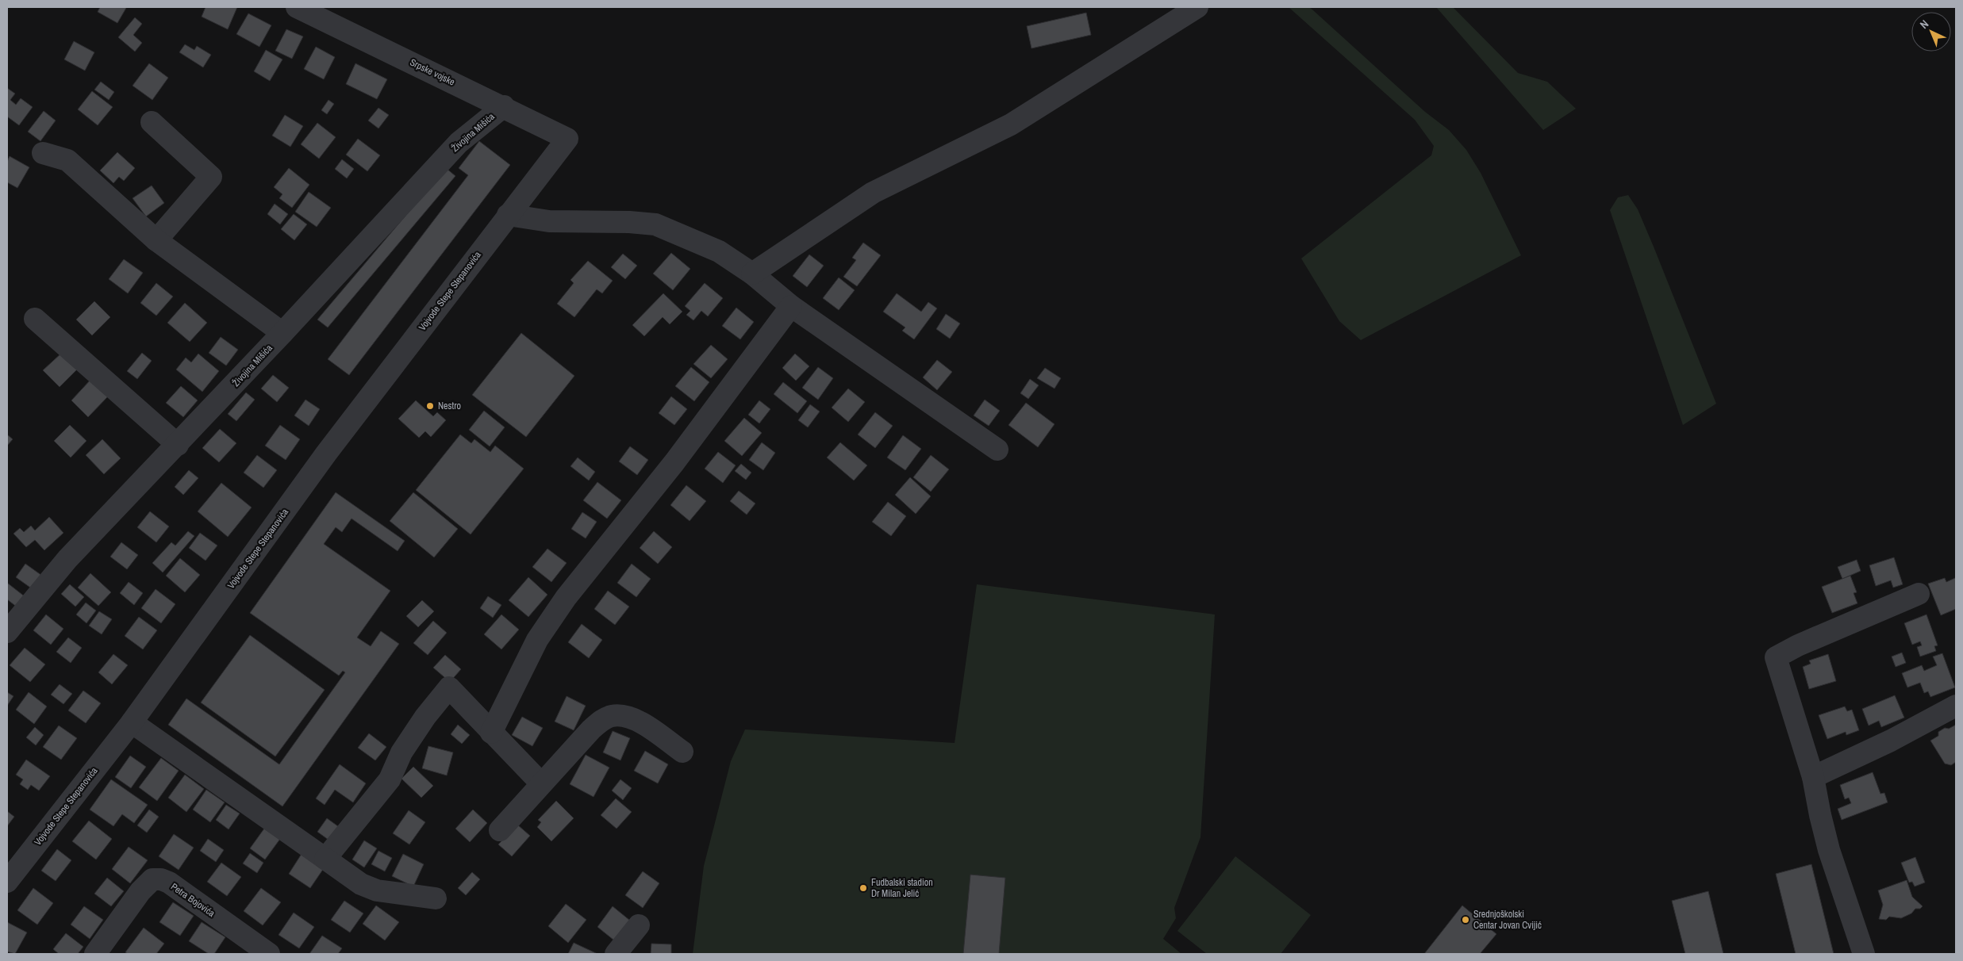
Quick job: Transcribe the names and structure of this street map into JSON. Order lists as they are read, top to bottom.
{
  "streets": {
    "street": [
      "Srpske vojske",
      "Živojina Mišića",
      "Vojvode Stepe Stepanovića",
      "Petra Bojovića"
    ]
  },
  "crossings": [
    ["Srpske vojske", "Živojina Mišića"],
    ["Srpske vojske", "Vojvode Stepe Stepanovića"]
  ],
  "places": ["Nestro", "Fudbalski stadion Dr Milan Jelić", "Srednjoškolski Centar Jovan Cvijić"],
  "north": "top left"
}
